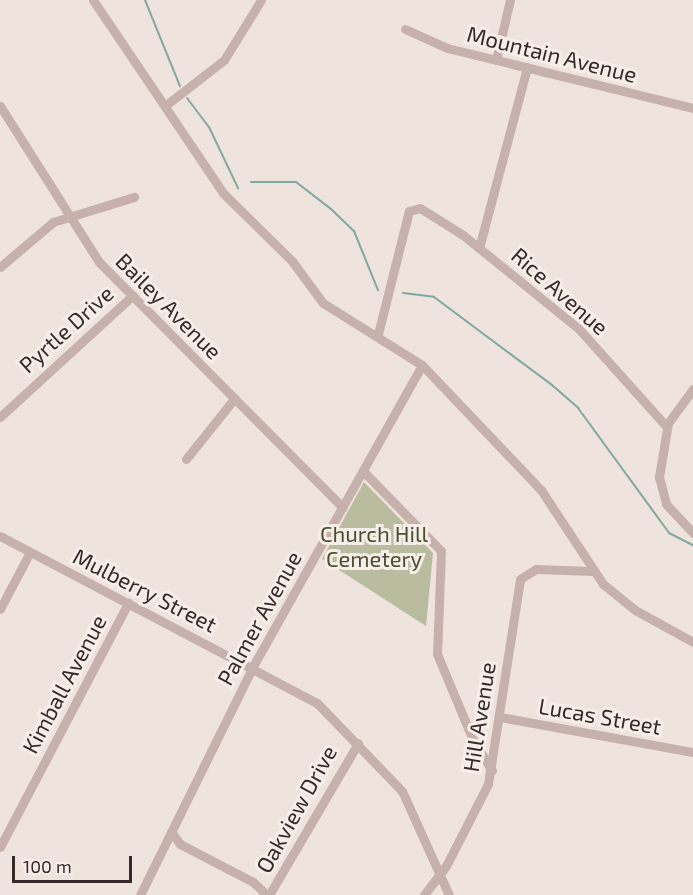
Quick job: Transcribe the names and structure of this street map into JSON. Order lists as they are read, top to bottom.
{
  "streets": {
    "street": [
      "Mountain Avenue",
      "Rice Avenue",
      "Bailey Avenue",
      "Pyrtle Drive",
      "Mulberry Street",
      "Palmer Avenue",
      "Kimball Avenue",
      "Lucas Street",
      "Hill Avenue",
      "Oakview Drive"
    ]
  },
  "crossings": [
    ["Bailey Avenue", "Pyrtle Drive"],
    ["Bailey Avenue", "Palmer Avenue"],
    ["Mulberry Street", "Palmer Avenue"],
    ["Mulberry Street", "Kimball Avenue"],
    ["Mulberry Street", "Hill Avenue"],
    ["Mulberry Street", "Oakview Drive"],
    ["Lucas Street", "Hill Avenue"]
  ],
  "parks": ["Church Hill Cemetery"],
  "scale_bar": "100 m"
}
